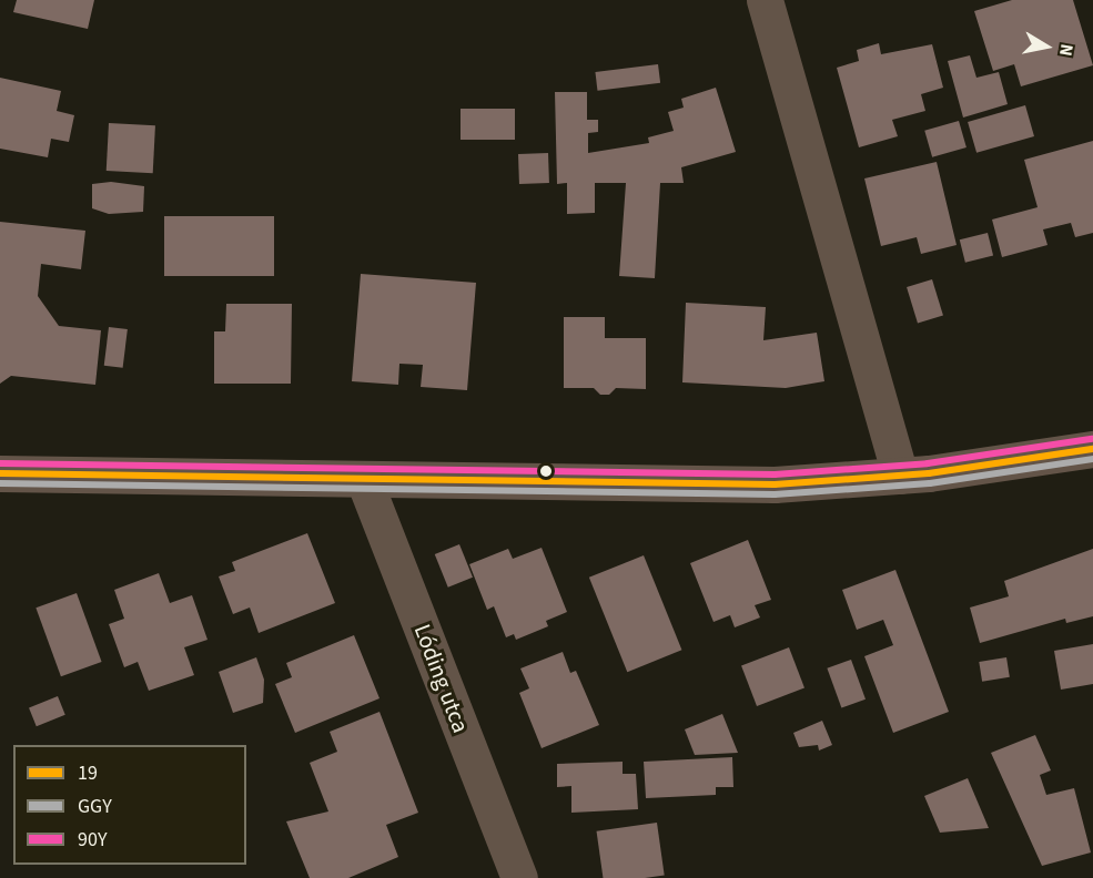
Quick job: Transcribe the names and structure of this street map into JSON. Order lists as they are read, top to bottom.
{
  "streets": {
    "street": ["Lóding utca"]
  },
  "lines": ["transit line 90Y", "transit line 19", "transit line GGY"],
  "legend": ["19", "GGY", "90Y"],
  "north": "right"
}
